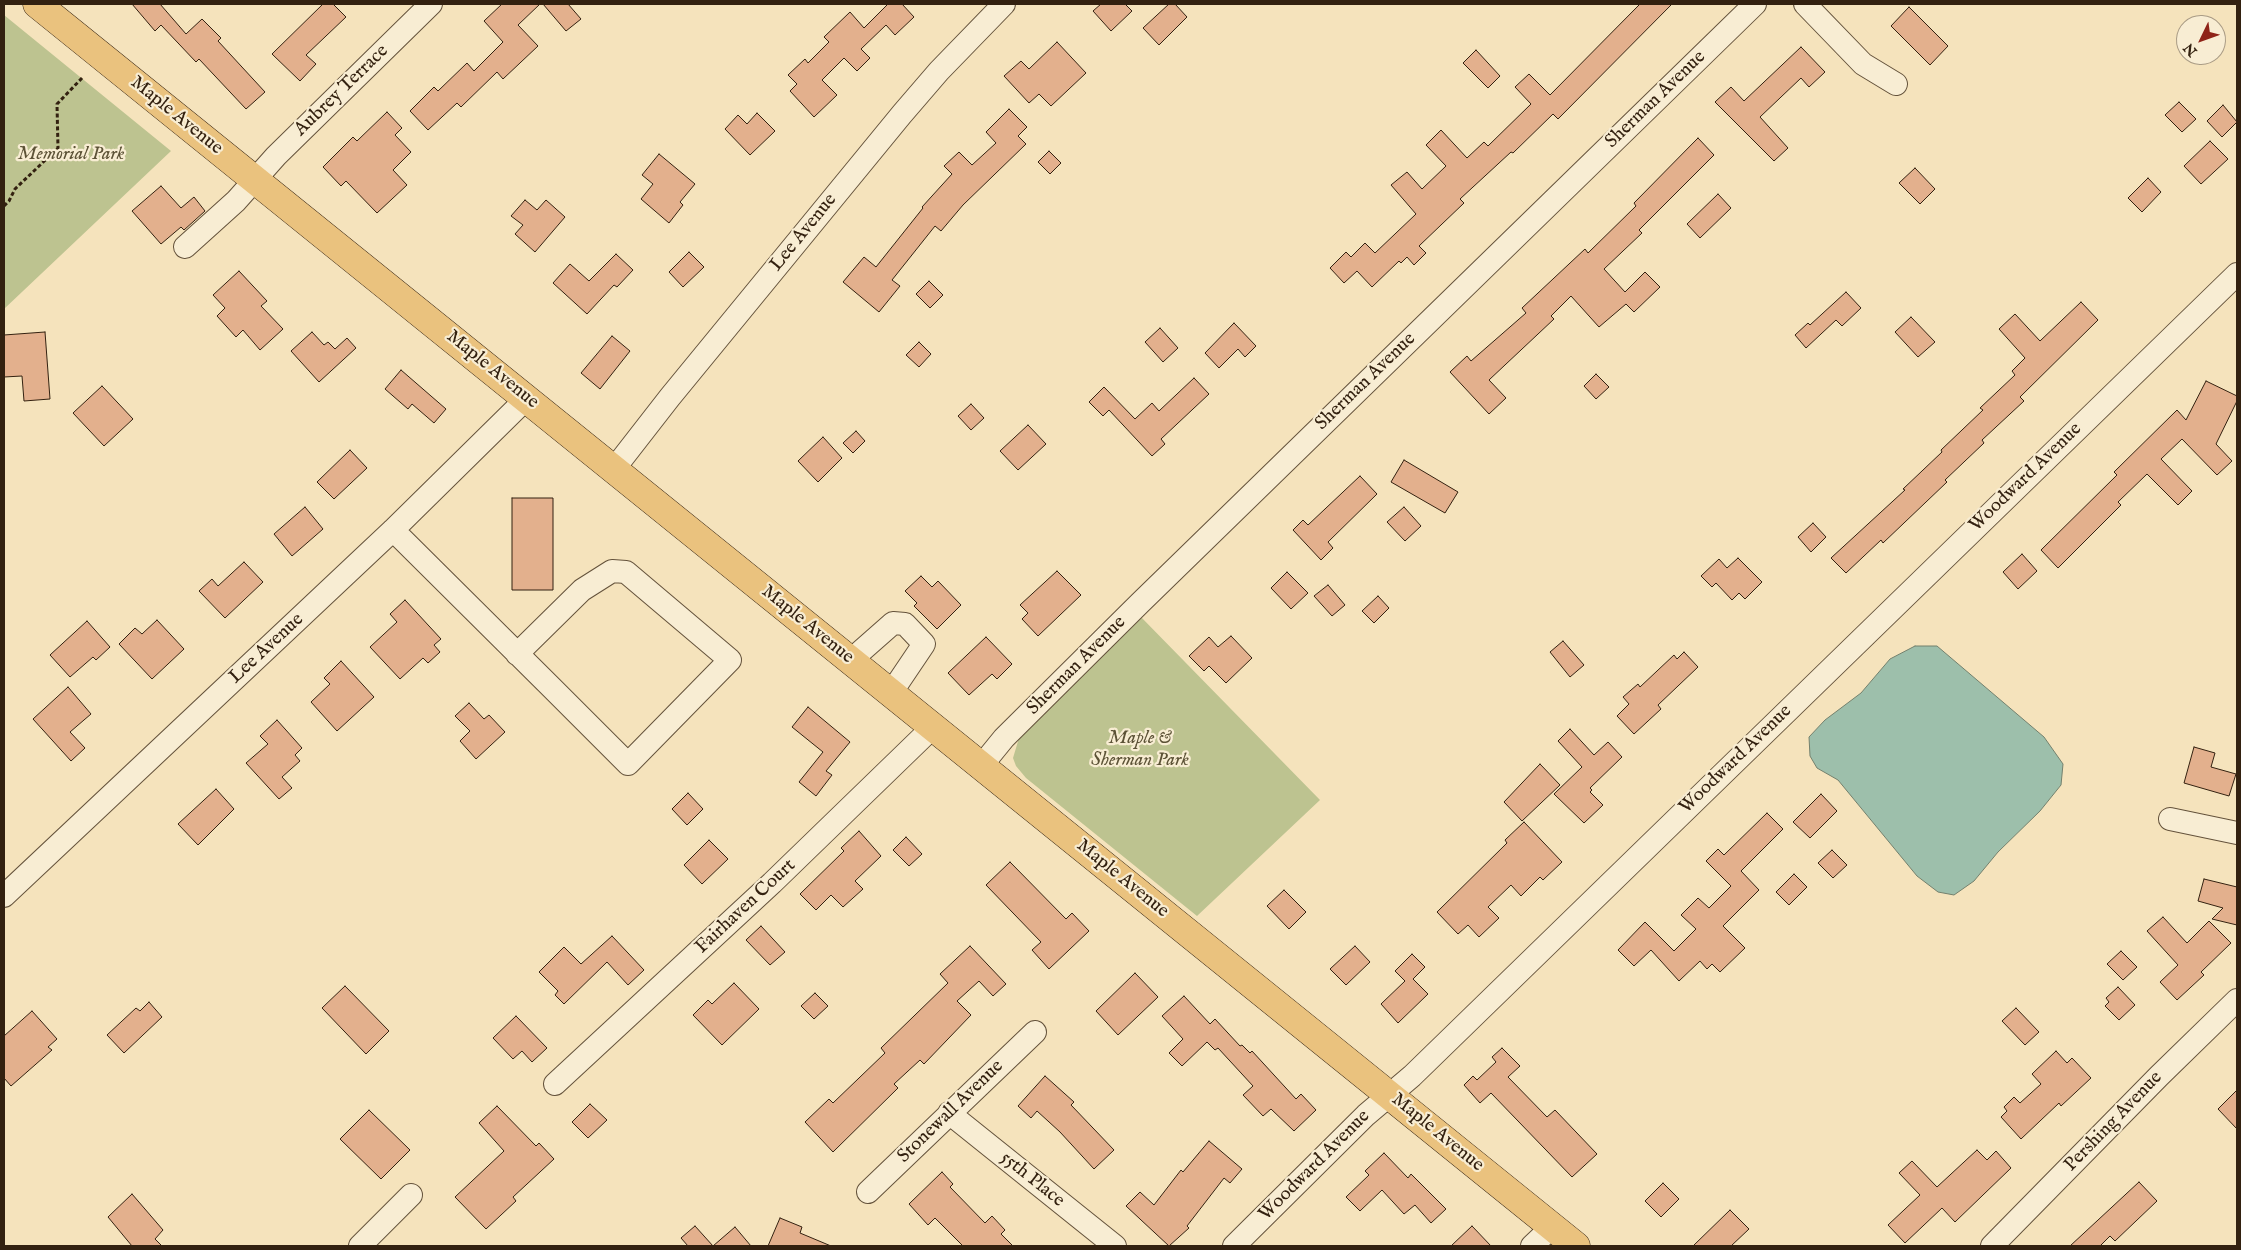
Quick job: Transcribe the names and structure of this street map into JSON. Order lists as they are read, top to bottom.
{
  "streets": {
    "main road": ["Maple Avenue"],
    "street": [
      "Aubrey Terrace",
      "Sherman Avenue",
      "Lee Avenue",
      "Woodward Avenue",
      "Fairhaven Court",
      "Stonewall Avenue",
      "Pershing Avenue",
      "55th Place"
    ]
  },
  "crossings": [
    ["Aubrey Terrace", "Maple Avenue"],
    ["Sherman Avenue", "Maple Avenue"],
    ["Maple Avenue", "Lee Avenue"],
    ["Maple Avenue", "Woodward Avenue"],
    ["Maple Avenue", "Fairhaven Court"],
    ["Stonewall Avenue", "55th Place"]
  ],
  "parks": ["Memorial Park", "Maple & Sherman Park"],
  "north": "bottom left"
}
